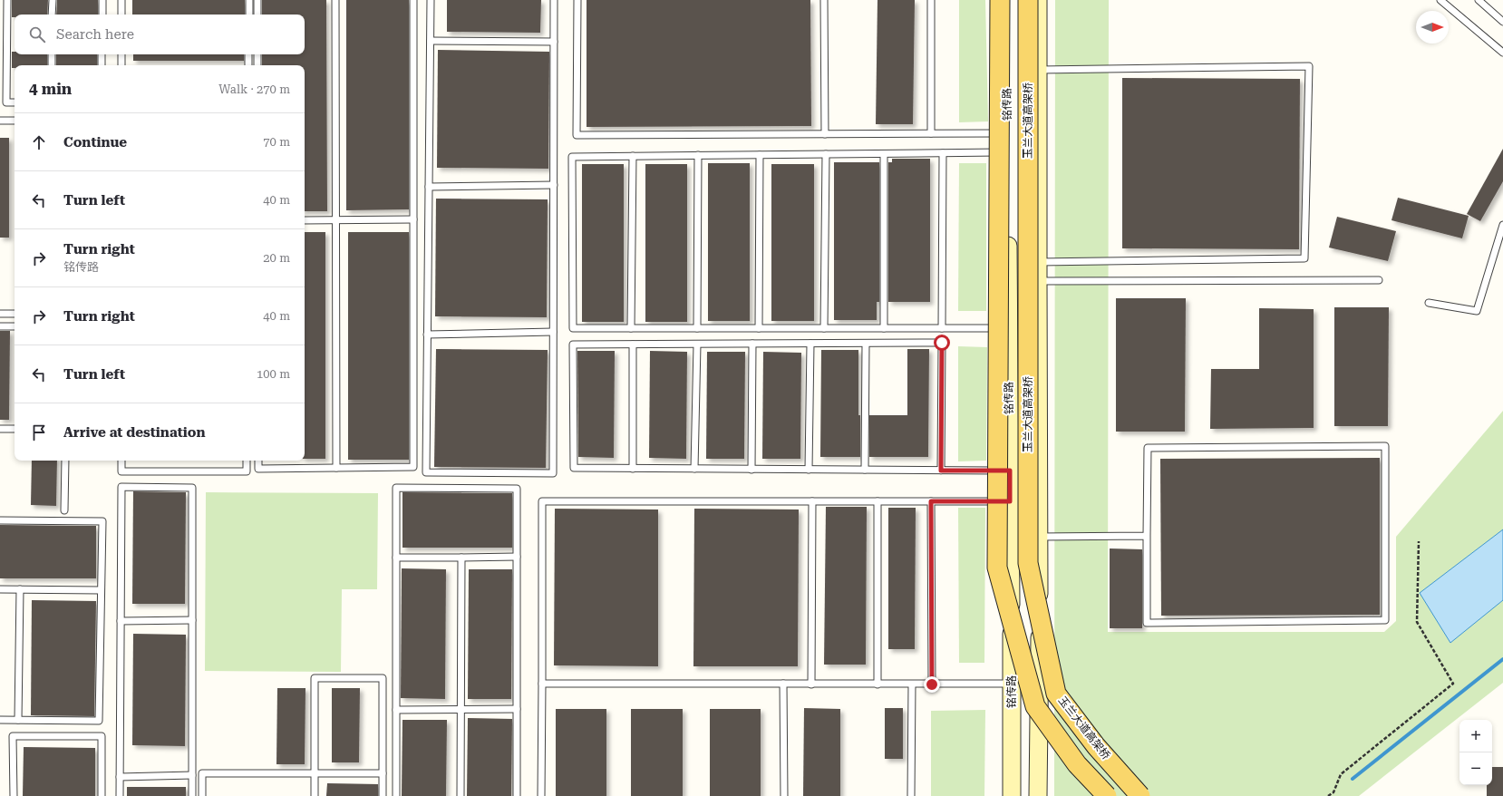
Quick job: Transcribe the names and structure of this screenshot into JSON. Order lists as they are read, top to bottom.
{
  "streets": {
    "main road": ["铭传路", "玉兰大道高架桥"]
  },
  "north": "right",
  "page": {
    "search": "Search here",
    "heading": ["4 min", "Walk · 270 m"],
    "list": [
      ["Continue", "70 m"],
      ["Turn left", "40 m"],
      ["Turn right", "铭传路", "20 m"],
      ["Turn right", "40 m"],
      ["Turn left", "100 m"],
      "Arrive at destination"
    ],
    "map_buttons": ["+", "−"]
  }
}
